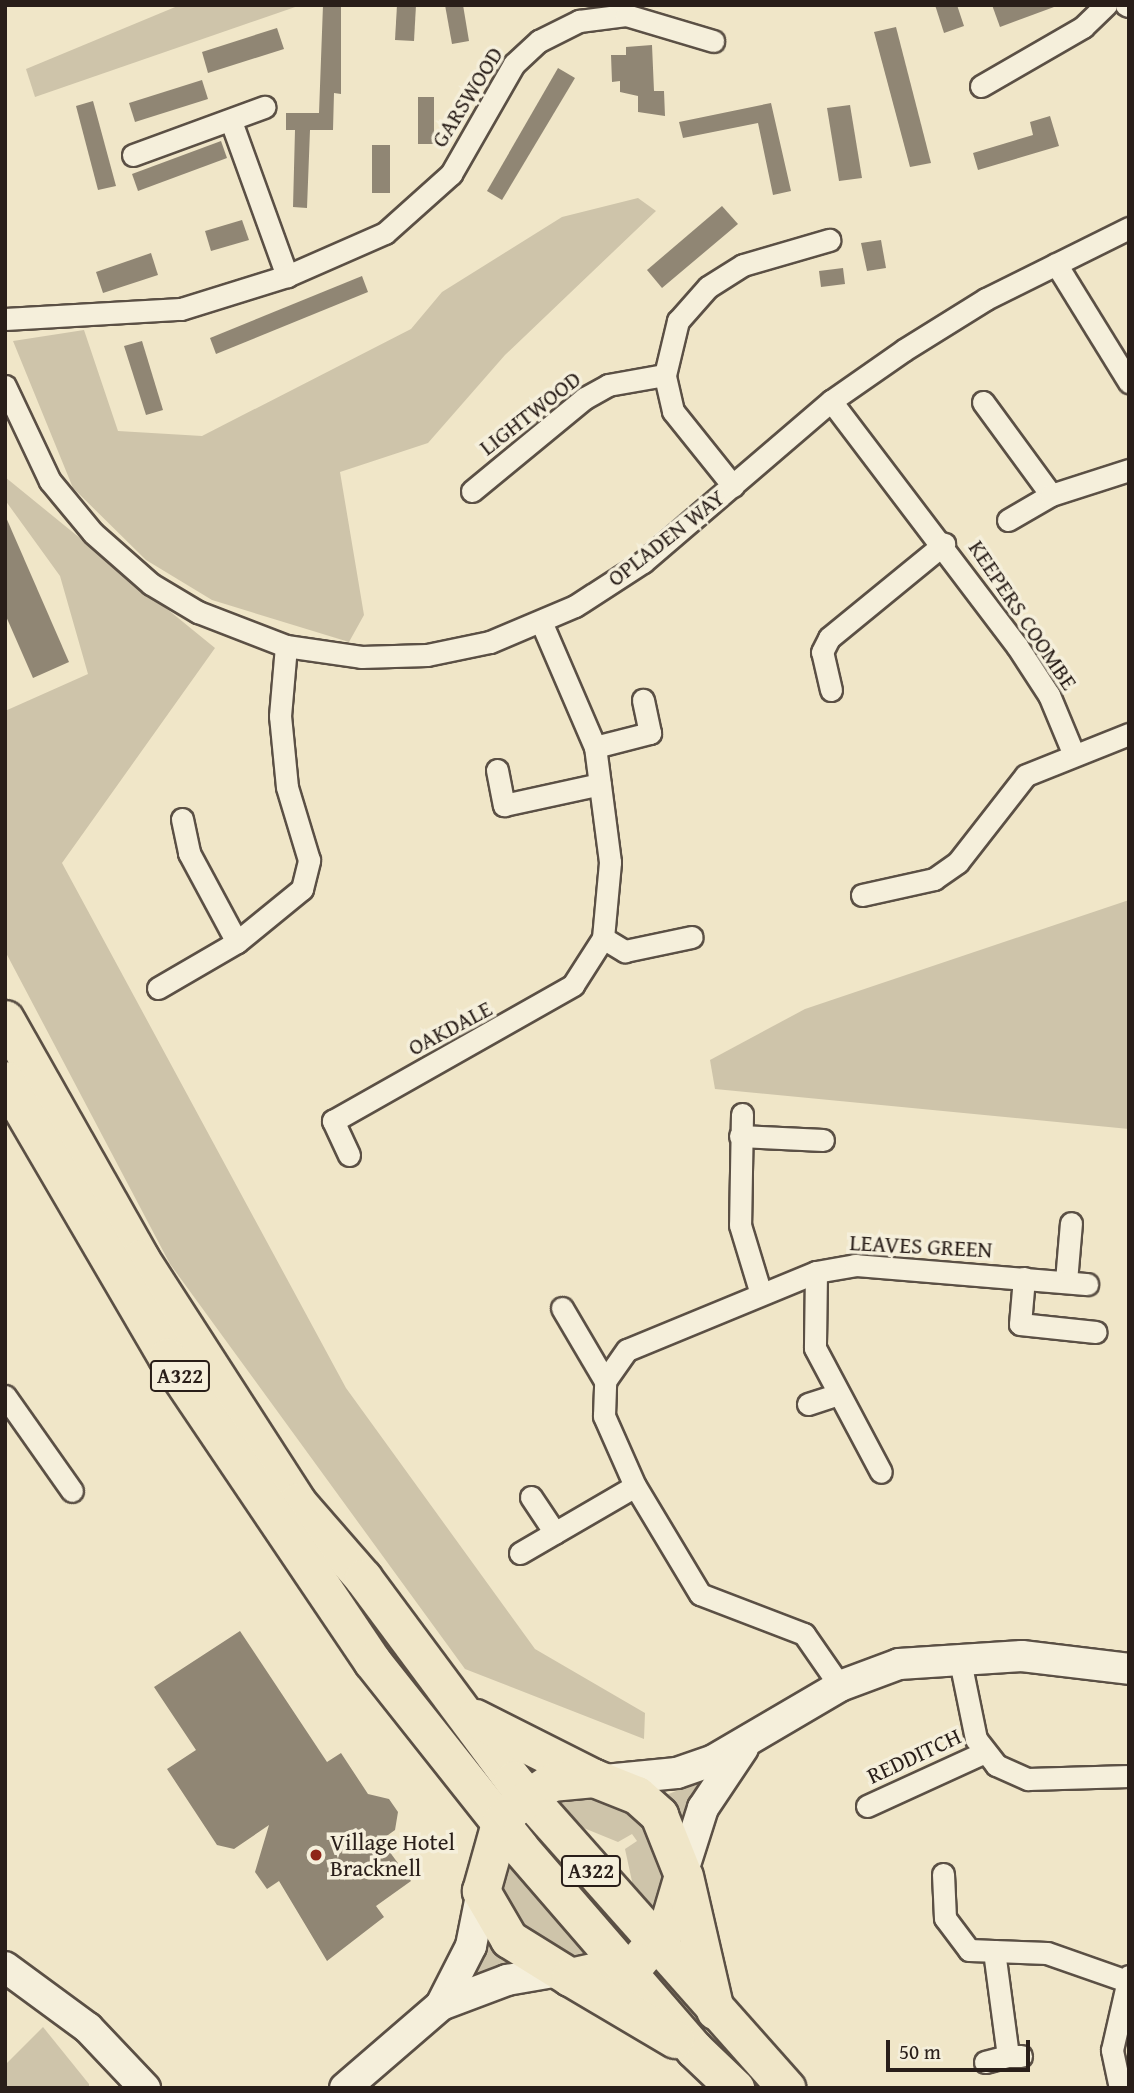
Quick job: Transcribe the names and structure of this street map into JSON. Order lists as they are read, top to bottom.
{
  "streets": {
    "highway": ["A322"],
    "street": [
      "GARSWOOD",
      "LIGHTWOOD",
      "OPLADEN WAY",
      "KEEPERS COOMBE",
      "OAKDALE",
      "LEAVES GREEN",
      "REDDITCH"
    ]
  },
  "crossings": [
    ["OPLADEN WAY", "KEEPERS COOMBE"],
    ["OPLADEN WAY", "OAKDALE"]
  ],
  "places": ["Village Hotel Bracknell"],
  "scale_bar": "50 m"
}
